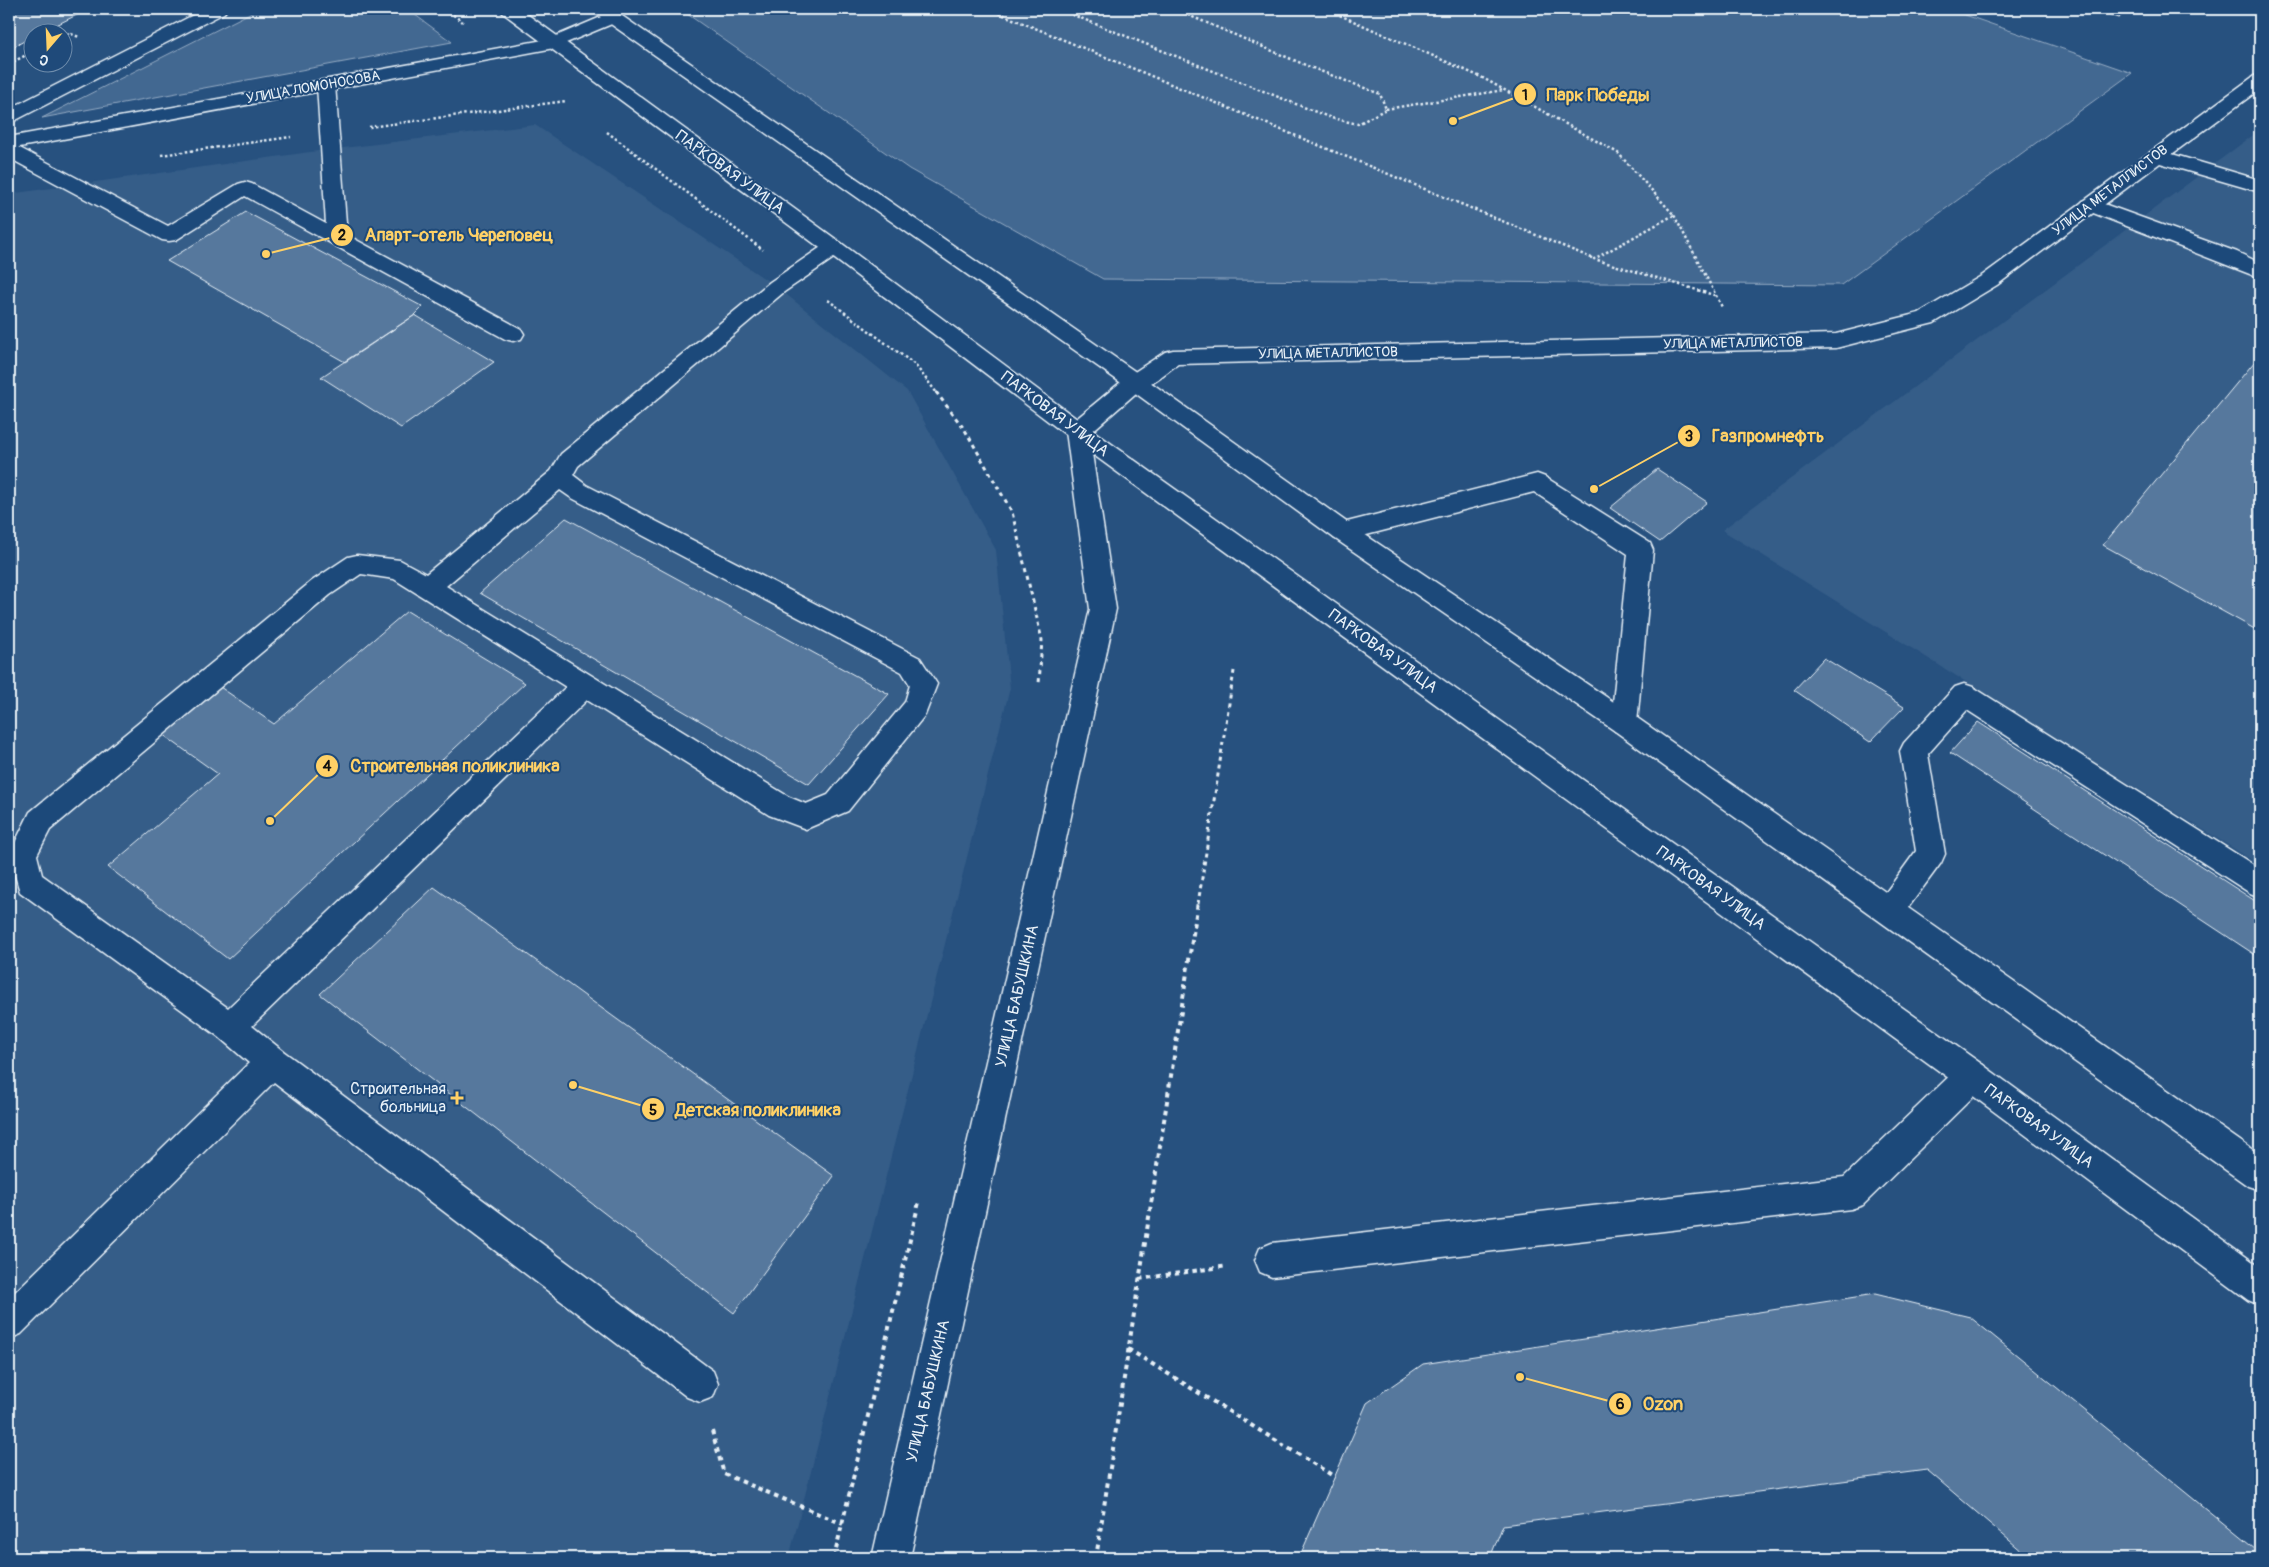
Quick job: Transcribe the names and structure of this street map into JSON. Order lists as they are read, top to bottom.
{
  "streets": {
    "main road": [
      "УЛИЦА ЛОМОНОСОВА",
      "ПАРКОВАЯ УЛИЦА",
      "УЛИЦА МЕТАЛЛИСТОВ",
      "УЛИЦА БАБУШКИНА"
    ]
  },
  "crossings": [
    ["УЛИЦА ЛОМОНОСОВА", "ПАРКОВАЯ УЛИЦА"],
    ["ПАРКОВАЯ УЛИЦА", "УЛИЦА МЕТАЛЛИСТОВ"],
    ["ПАРКОВАЯ УЛИЦА", "УЛИЦА БАБУШКИНА"],
    ["УЛИЦА МЕТАЛЛИСТОВ", "УЛИЦА БАБУШКИНА"]
  ],
  "places": {
    "other": [
      "Парк Победы",
      "Апарт-отель Череповец",
      "Газпромнефть",
      "Строительная поликлиника",
      "Детская поликлиника",
      "Ozon"
    ],
    "health": ["Строительная больница"]
  },
  "north": "bottom"
}
